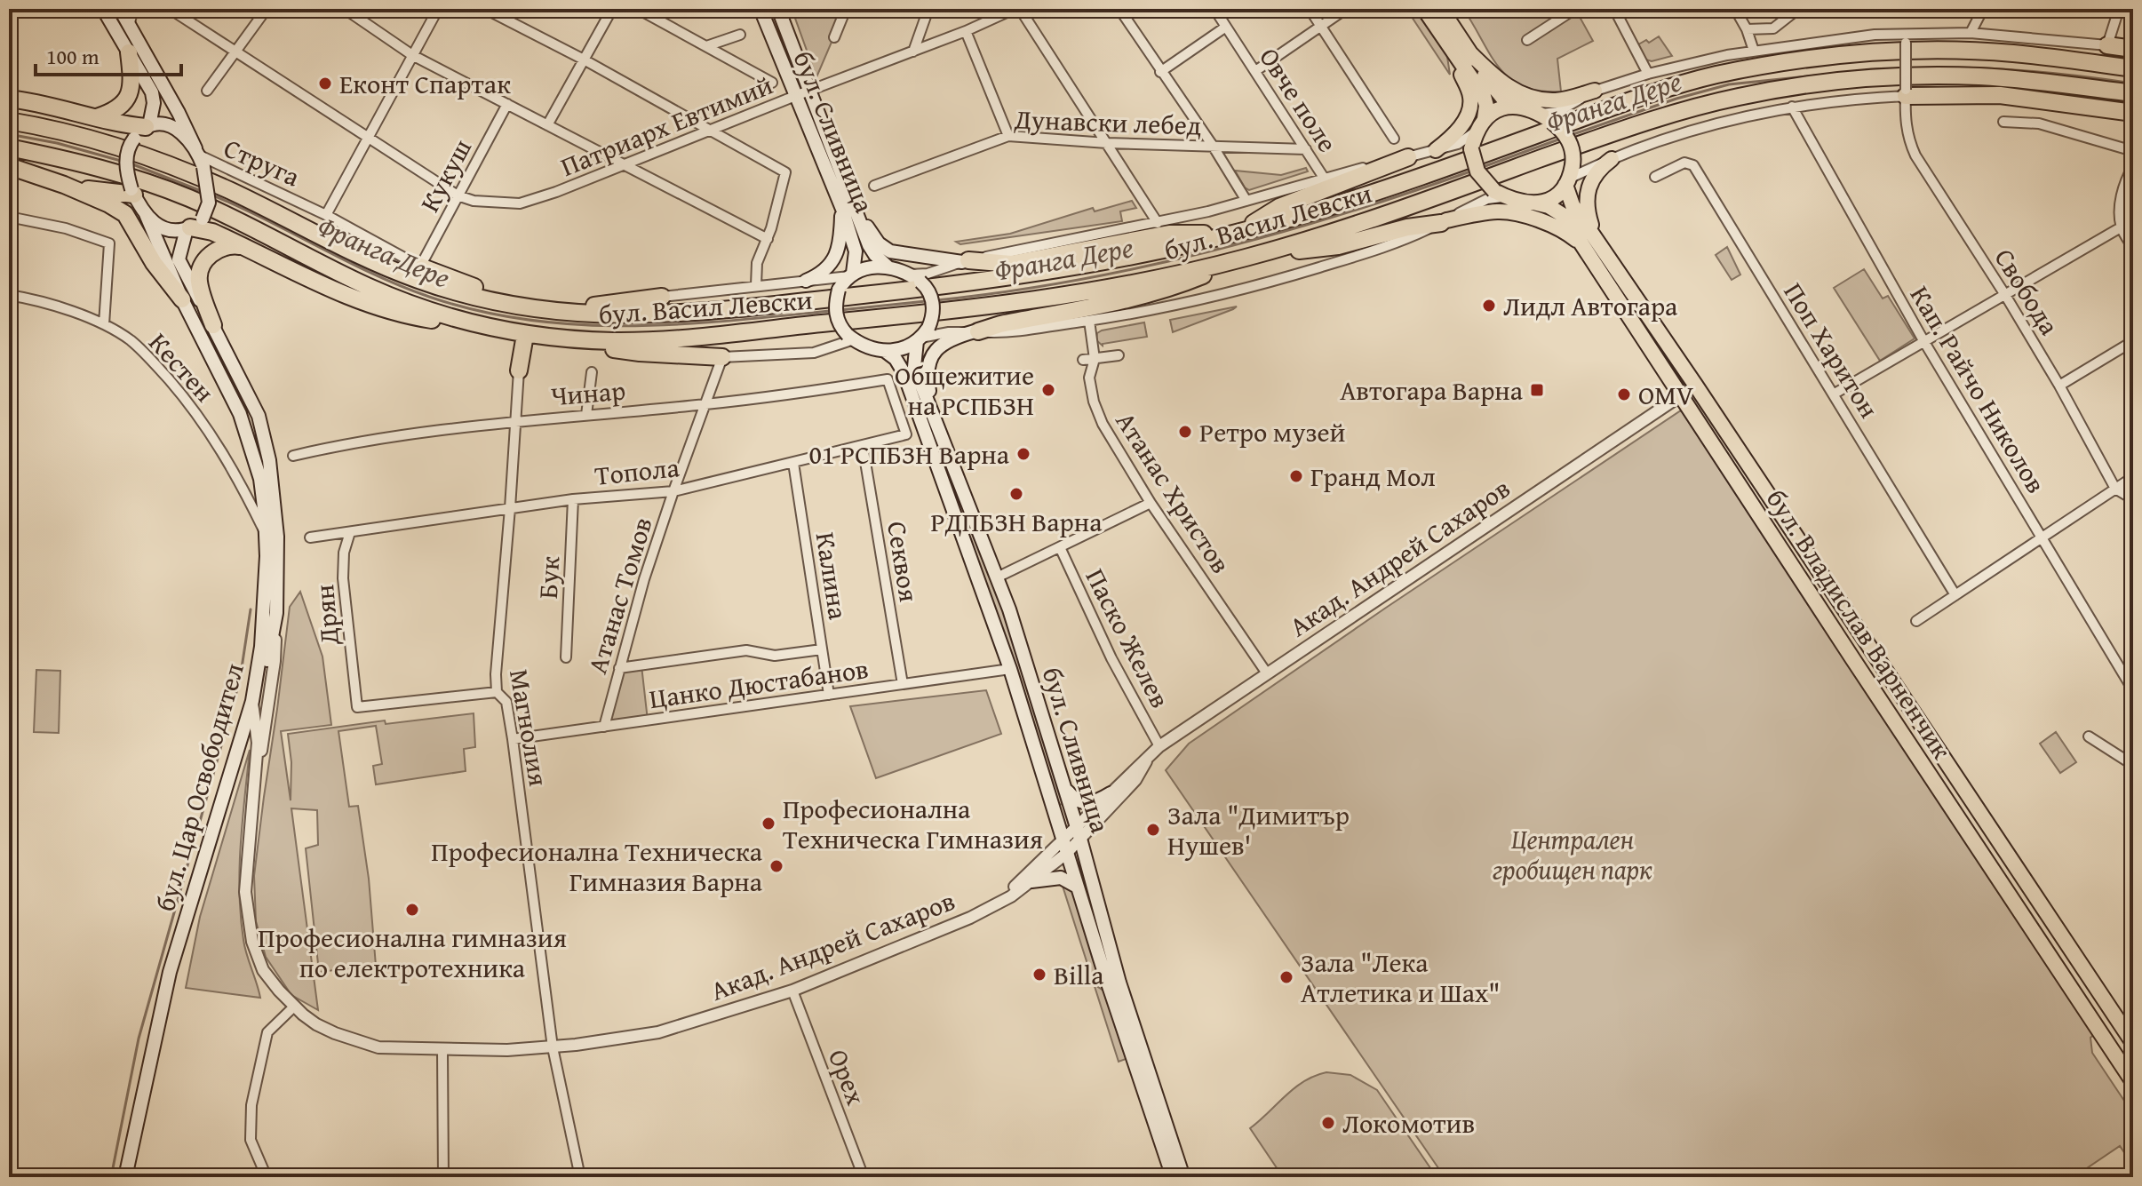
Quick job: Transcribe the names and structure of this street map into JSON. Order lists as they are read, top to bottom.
{
  "streets": {
    "highway": ["бул. Васил Левски"],
    "main road": ["бул. Сливница", "бул. Владислав Варненчик", "бул. Цар Освободител"],
    "street": [
      "Овче поле",
      "Дунавски лебед",
      "Патриарх Евтимий",
      "Струга",
      "Кукуш",
      "Свобода",
      "Поп Харитон",
      "Кестен",
      "Кап. Райчо Николов",
      "Чинар",
      "Топола",
      "Атанас Христов",
      "Акад. Андрей Сахаров",
      "Секвоя",
      "Калина",
      "Бук",
      "Атанас Томов",
      "Дрян",
      "Паско Желев",
      "Цанко Дюстабанов",
      "Магнолия",
      "Орех"
    ]
  },
  "crossings": [
    ["Овче поле", "Дунавски лебед"],
    ["Патриарх Евтимий", "бул. Сливница"],
    ["Патриарх Евтимий", "Кукуш"],
    ["бул. Сливница", "Акад. Андрей Сахаров"],
    ["бул. Сливница", "Цанко Дюстабанов"],
    ["Струга", "Кукуш"],
    ["Струга", "бул. Цар Освободител"],
    ["Кестен", "бул. Цар Освободител"],
    ["Чинар", "Топола"],
    ["Чинар", "Атанас Томов"],
    ["Чинар", "Магнолия"],
    ["Топола", "Секвоя"],
    ["Топола", "Калина"],
    ["Топола", "Бук"],
    ["Топола", "Атанас Томов"],
    ["Топола", "Дрян"],
    ["Топола", "Магнолия"],
    ["Атанас Христов", "Акад. Андрей Сахаров"],
    ["Акад. Андрей Сахаров", "бул. Владислав Варненчик"],
    ["Акад. Андрей Сахаров", "Паско Желев"],
    ["Акад. Андрей Сахаров", "Магнолия"],
    ["Акад. Андрей Сахаров", "Орех"],
    ["Секвоя", "Цанко Дюстабанов"],
    ["Калина", "Цанко Дюстабанов"],
    ["Атанас Томов", "Цанко Дюстабанов"],
    ["Дрян", "Магнолия"],
    ["Цанко Дюстабанов", "Магнолия"]
  ],
  "water": ["Франга Дере"],
  "parks": ["Централен гробищен парк"],
  "places": {
    "other": [
      "Еконт Спартак",
      "Лидл Автогара",
      "Общежитие на РСПБЗН",
      "OMV",
      "Ретро музей",
      "01 РСПБЗН Варна",
      "Гранд Мол",
      "РДПБЗН Варна",
      "Професионална Техническа Гимназия",
      "Зала \"Димитър Нушев'",
      "Професионална Техническа Гимназия Варна",
      "Професионална гимназия по електротехника",
      "Billa",
      "Зала \"Лека Атлетика и Шах\"",
      "Локомотив"
    ],
    "transit": ["Автогара Варна"]
  },
  "scale_bar": "100 m"
}
